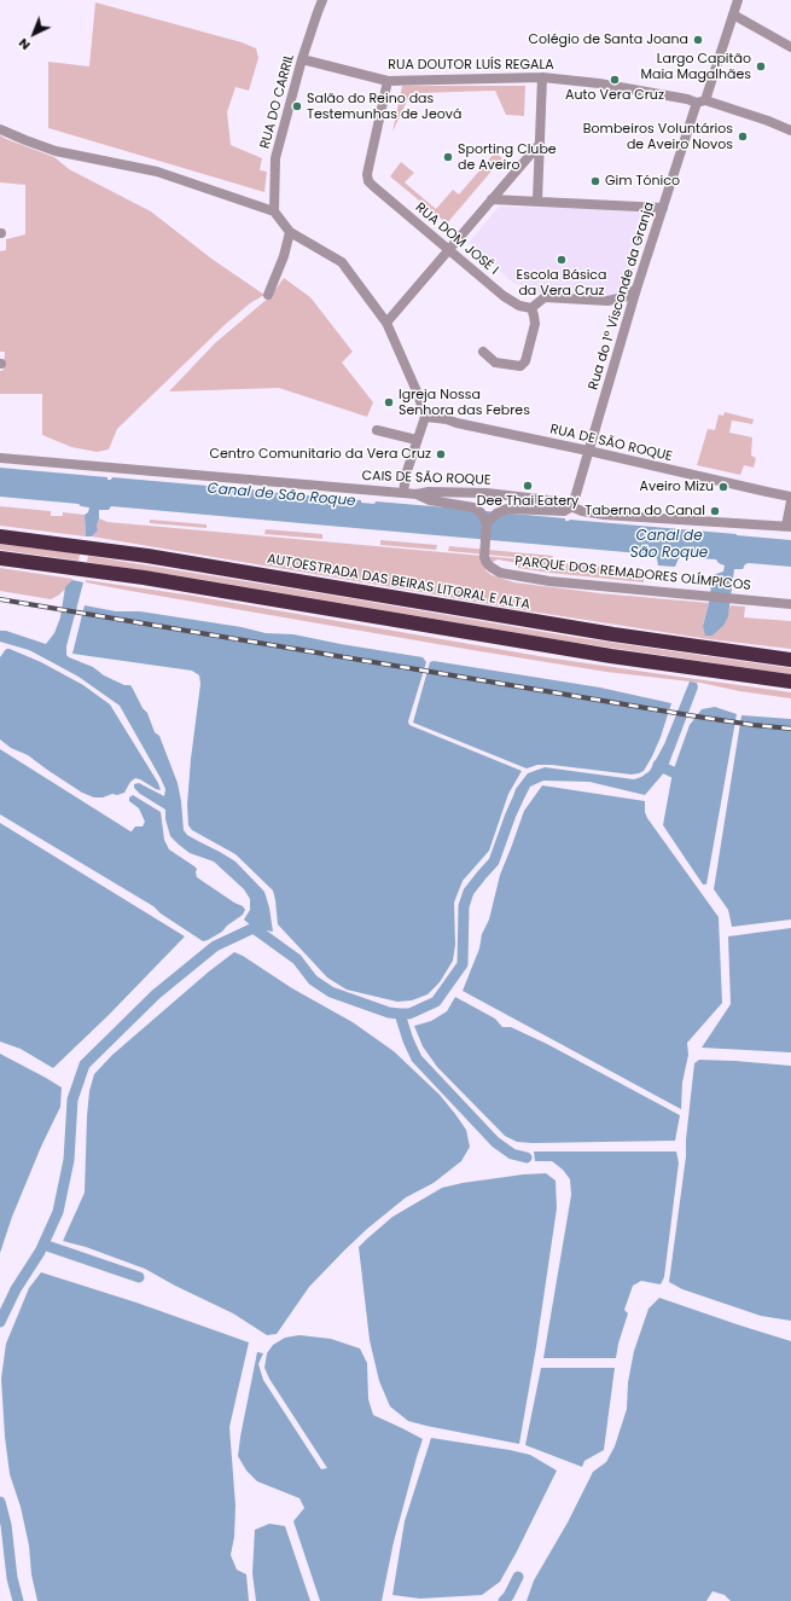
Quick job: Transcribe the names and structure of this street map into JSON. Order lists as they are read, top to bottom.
{
  "streets": {
    "highway": ["AUTOESTRADA DAS BEIRAS LITORAL E ALTA"],
    "street": [
      "RUA DOUTOR LUÍS REGALA",
      "RUA DO CARRIL",
      "RUA DOM JOSÉ I",
      "Rua do 1º Visconde da Granja",
      "RUA DE SÃO ROQUE",
      "CAIS DE SÃO ROQUE",
      "PARQUE DOS REMADORES OLÍMPICOS"
    ]
  },
  "crossings": [
    ["RUA DOUTOR LUÍS REGALA", "RUA DO CARRIL"],
    ["RUA DOUTOR LUÍS REGALA", "RUA DOM JOSÉ I"],
    ["RUA DOUTOR LUÍS REGALA", "Rua do 1º Visconde da Granja"],
    ["Rua do 1º Visconde da Granja", "RUA DE SÃO ROQUE"],
    ["Rua do 1º Visconde da Granja", "CAIS DE SÃO ROQUE"]
  ],
  "water": ["Canal de São Roque"],
  "places": [
    "Colégio de Santa Joana",
    "Largo Capitão Maia Magalhães",
    "Auto Vera Cruz",
    "Salão do Reino das Testemunhas de Jeová",
    "Bombeiros Voluntários de Aveiro Novos",
    "Sporting Clube de Aveiro",
    "Gim Tónico",
    "Escola Básica da Vera Cruz",
    "Igreja Nossa Senhora das Febres",
    "Centro Comunitario da Vera Cruz",
    "Dee Thai Eatery",
    "Aveiro Mizu",
    "Taberna do Canal"
  ],
  "north": "bottom left"
}
